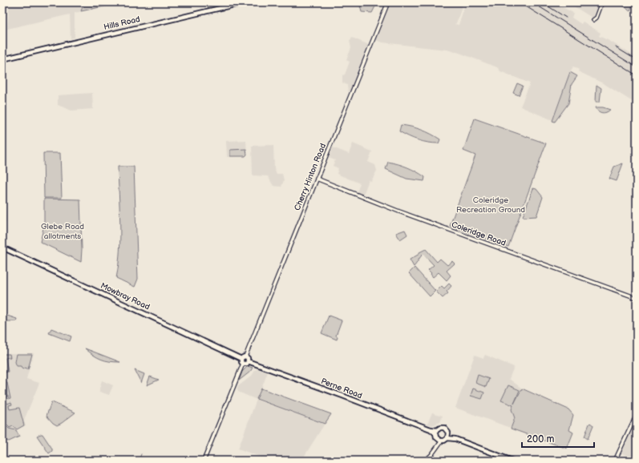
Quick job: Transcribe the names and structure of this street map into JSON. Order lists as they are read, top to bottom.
{
  "streets": {
    "main road": ["Hills Road", "Mowbray Road", "Perne Road"],
    "street": ["Cherry Hinton Road", "Coleridge Road"]
  },
  "crossings": [
    ["Cherry Hinton Road", "Coleridge Road"],
    ["Cherry Hinton Road", "Mowbray Road"],
    ["Cherry Hinton Road", "Perne Road"],
    ["Mowbray Road", "Perne Road"]
  ],
  "parks": ["Coleridge Recreation Ground", "Glebe Road allotments"],
  "scale_bar": "200 m"
}
